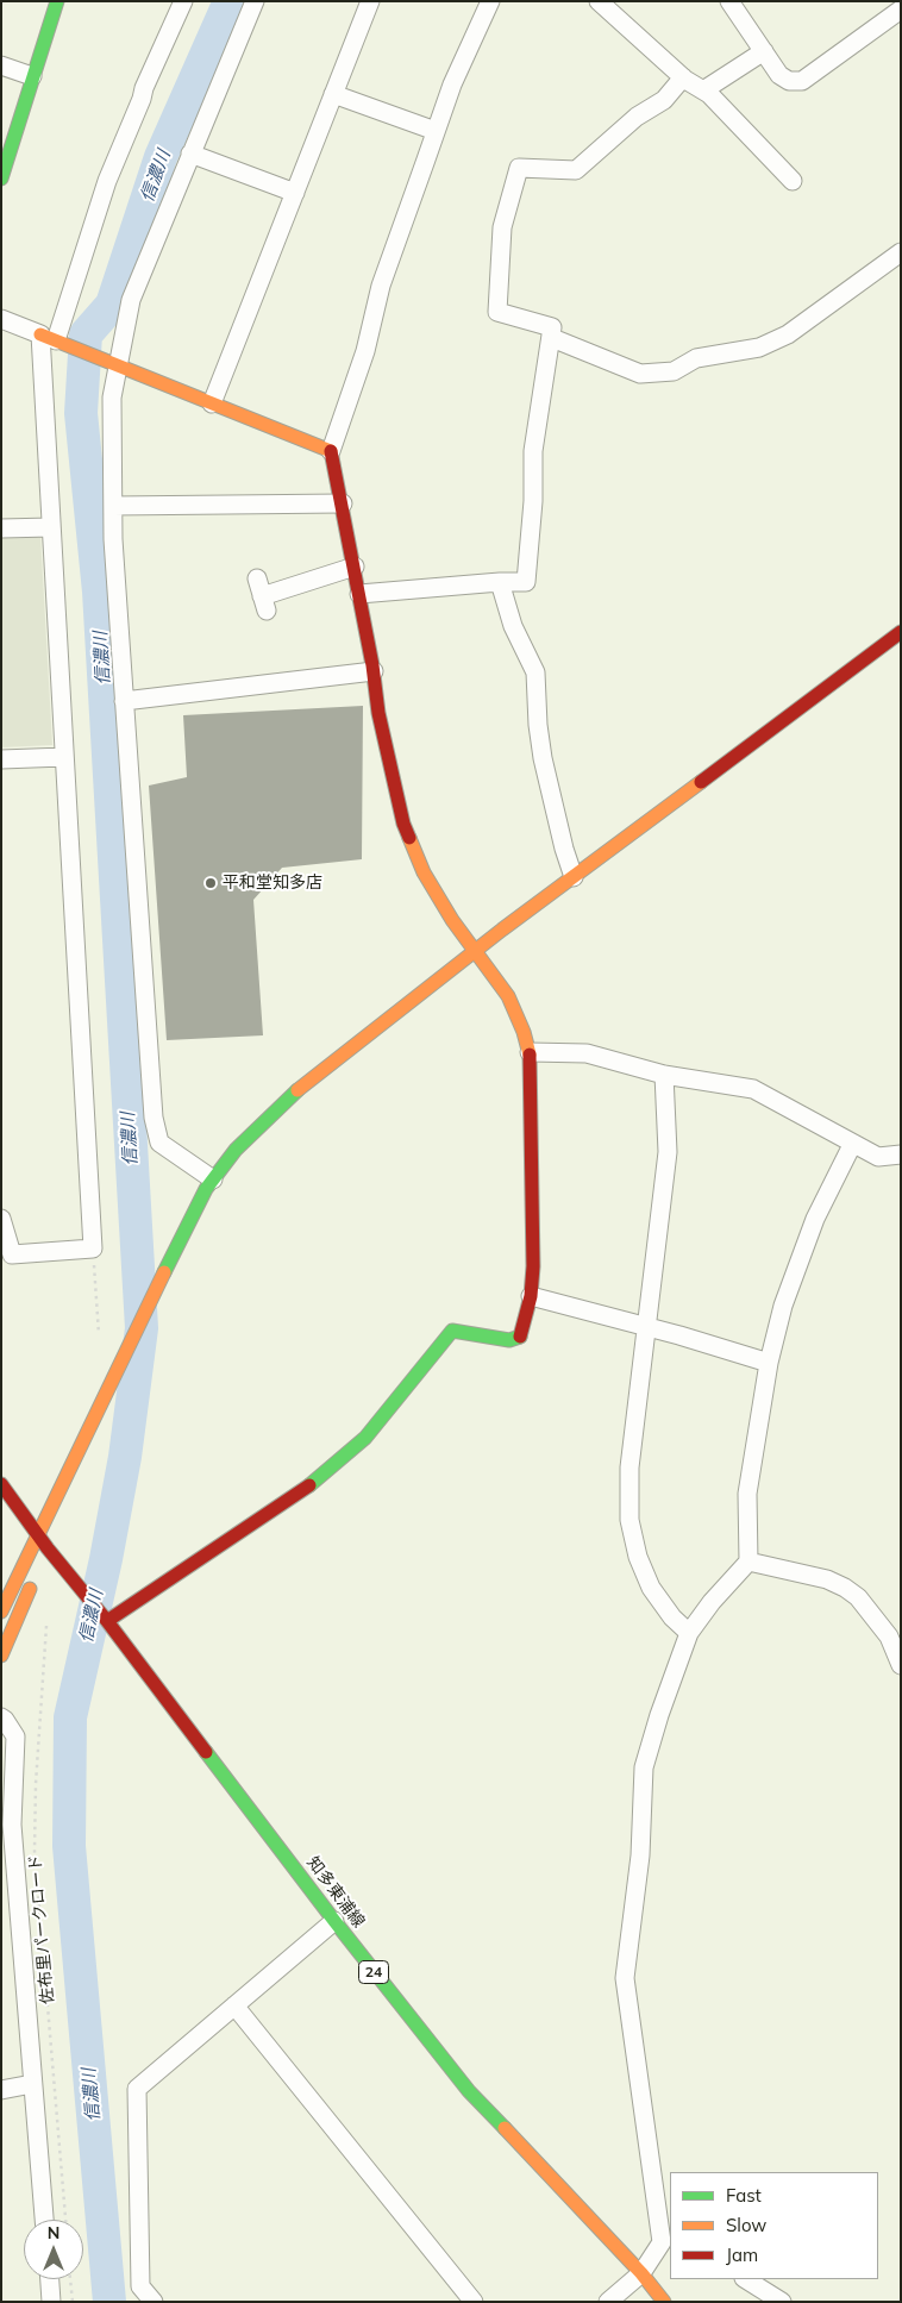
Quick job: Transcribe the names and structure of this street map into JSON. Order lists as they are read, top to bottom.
{
  "streets": {
    "street": ["知多東浦線", "24"],
    "path": ["佐布里パークロード"]
  },
  "water": ["信濃川"],
  "places": ["平和堂知多店"],
  "legend": ["Fast", "Slow", "Jam"],
  "north": "top"
}
